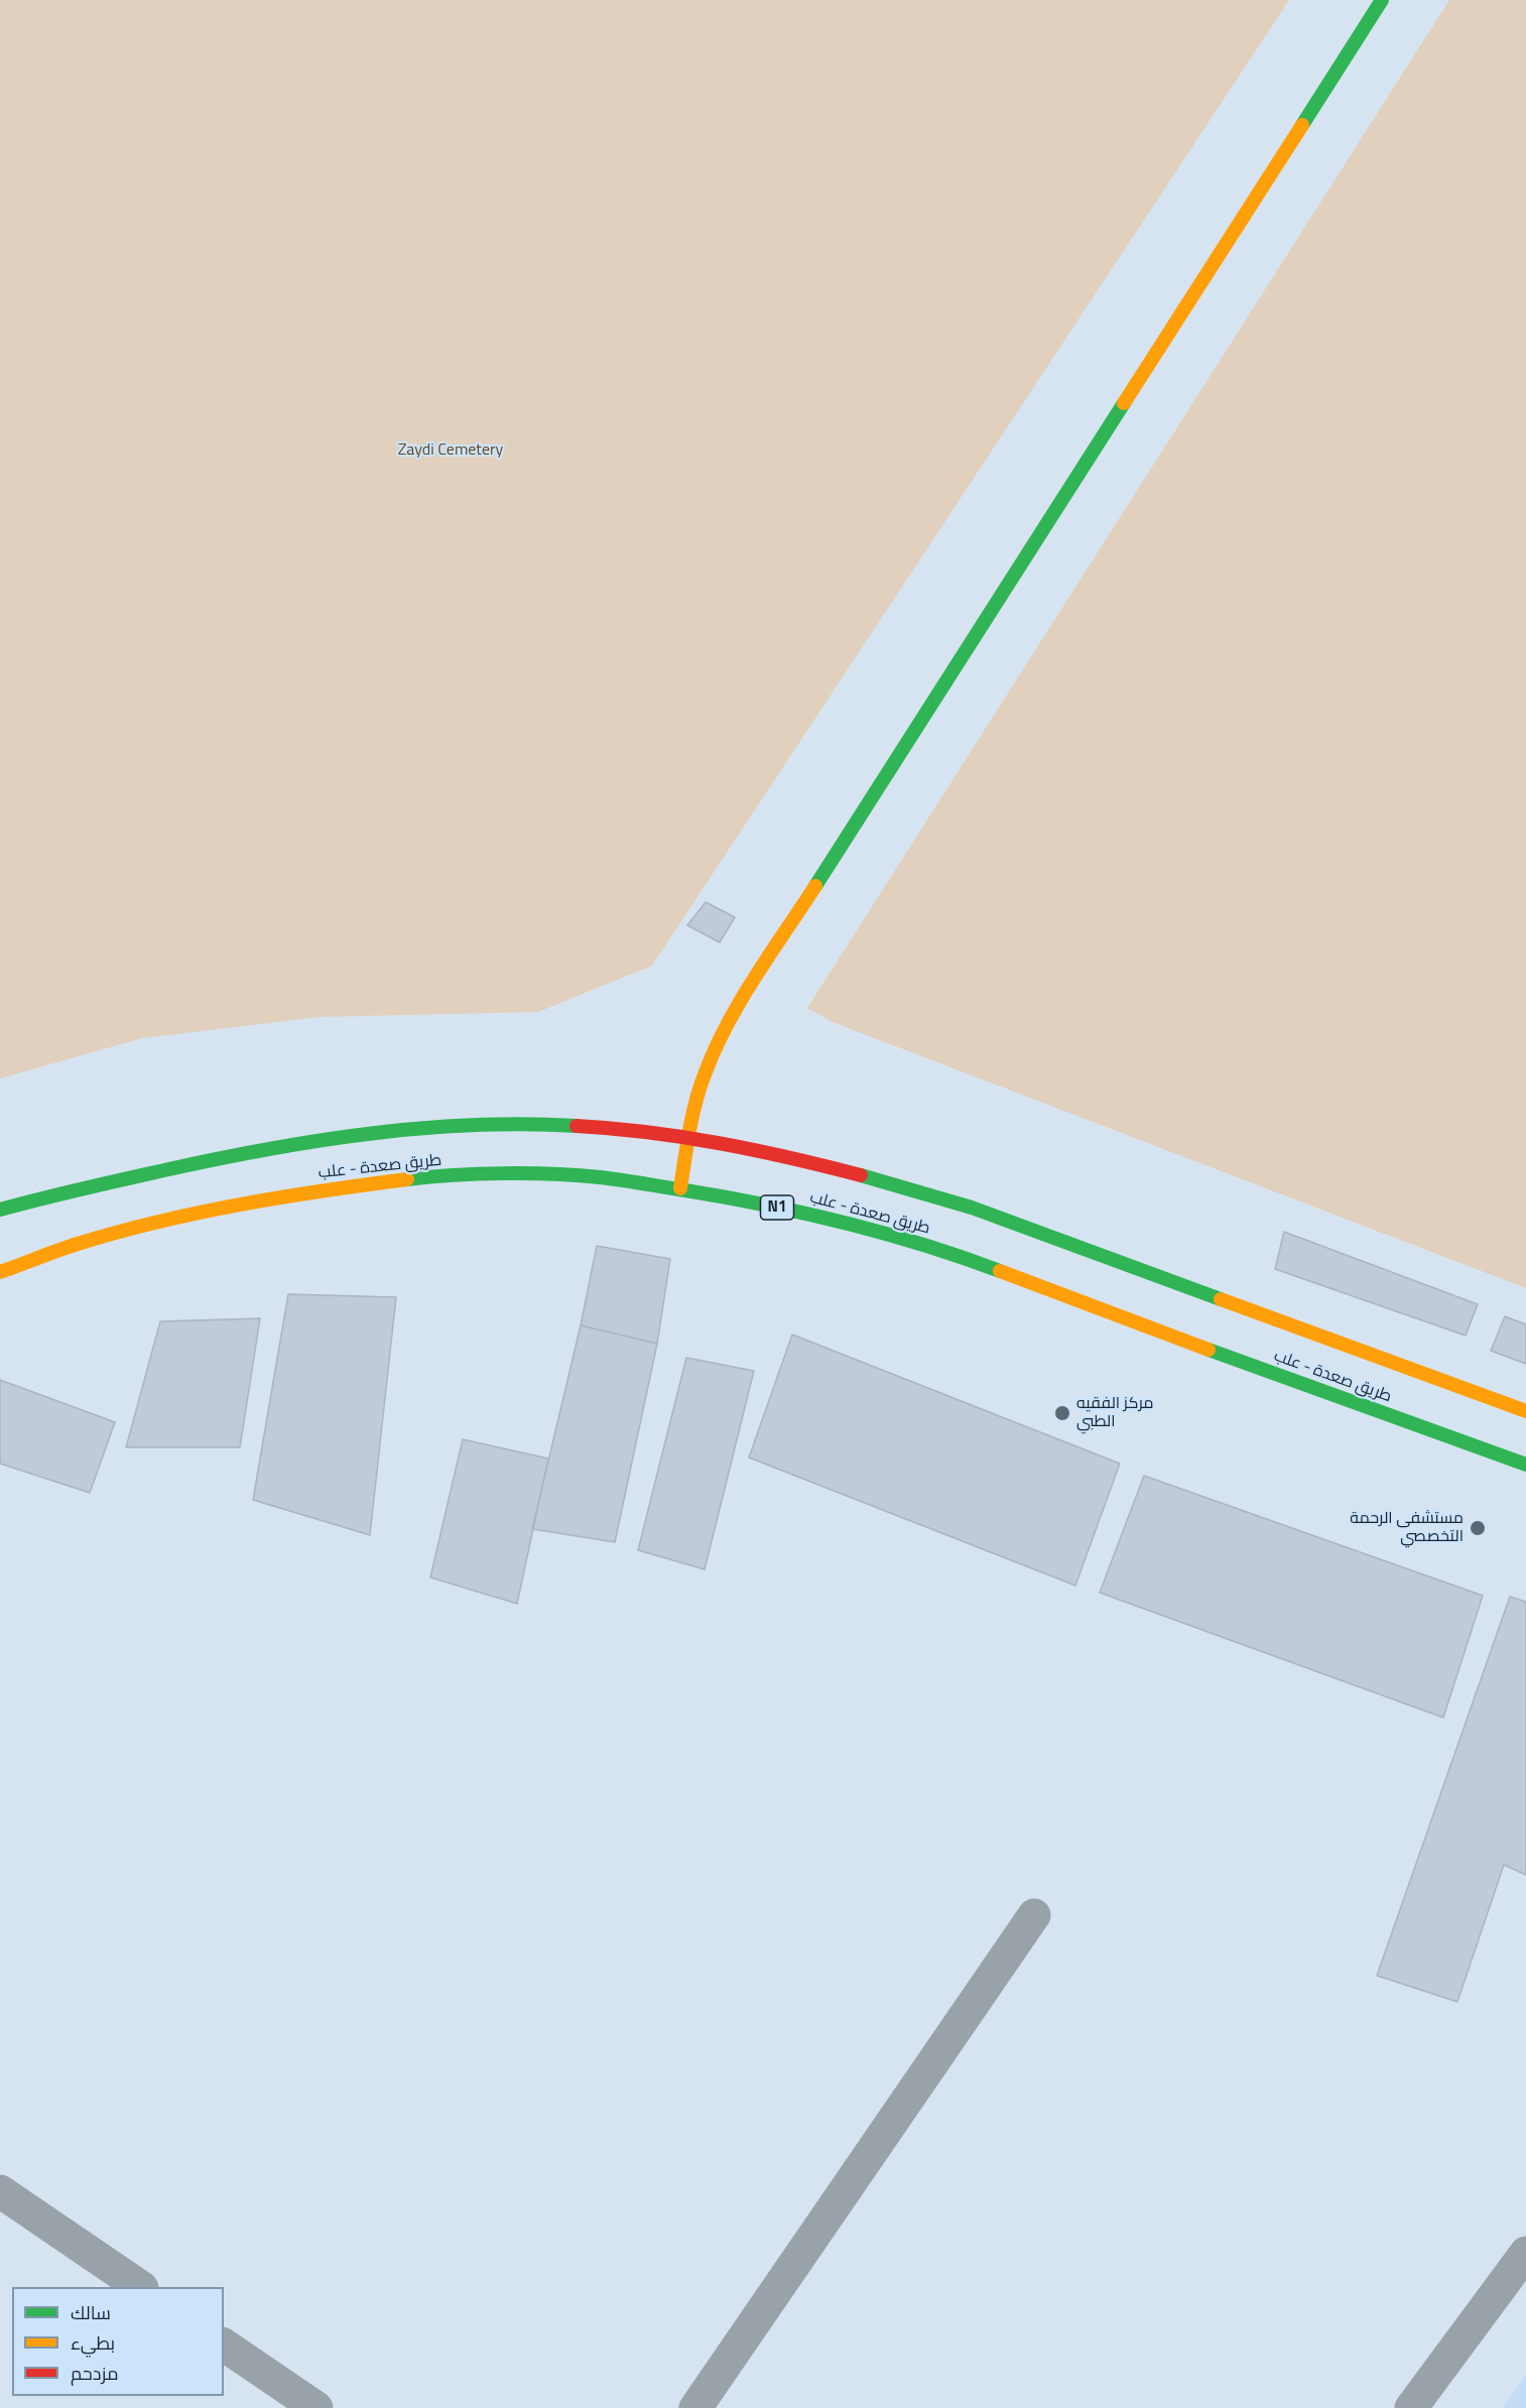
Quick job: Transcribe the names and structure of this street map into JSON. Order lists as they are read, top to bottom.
{
  "streets": {
    "main road": ["طريق صعدة - علب", "N1"]
  },
  "parks": ["Zaydi Cemetery"],
  "places": ["مركز الفقيه الطبي", "مستشفى الرحمة التخصصي"],
  "legend": ["سالك", "بطيء", "مزدحم"]
}
